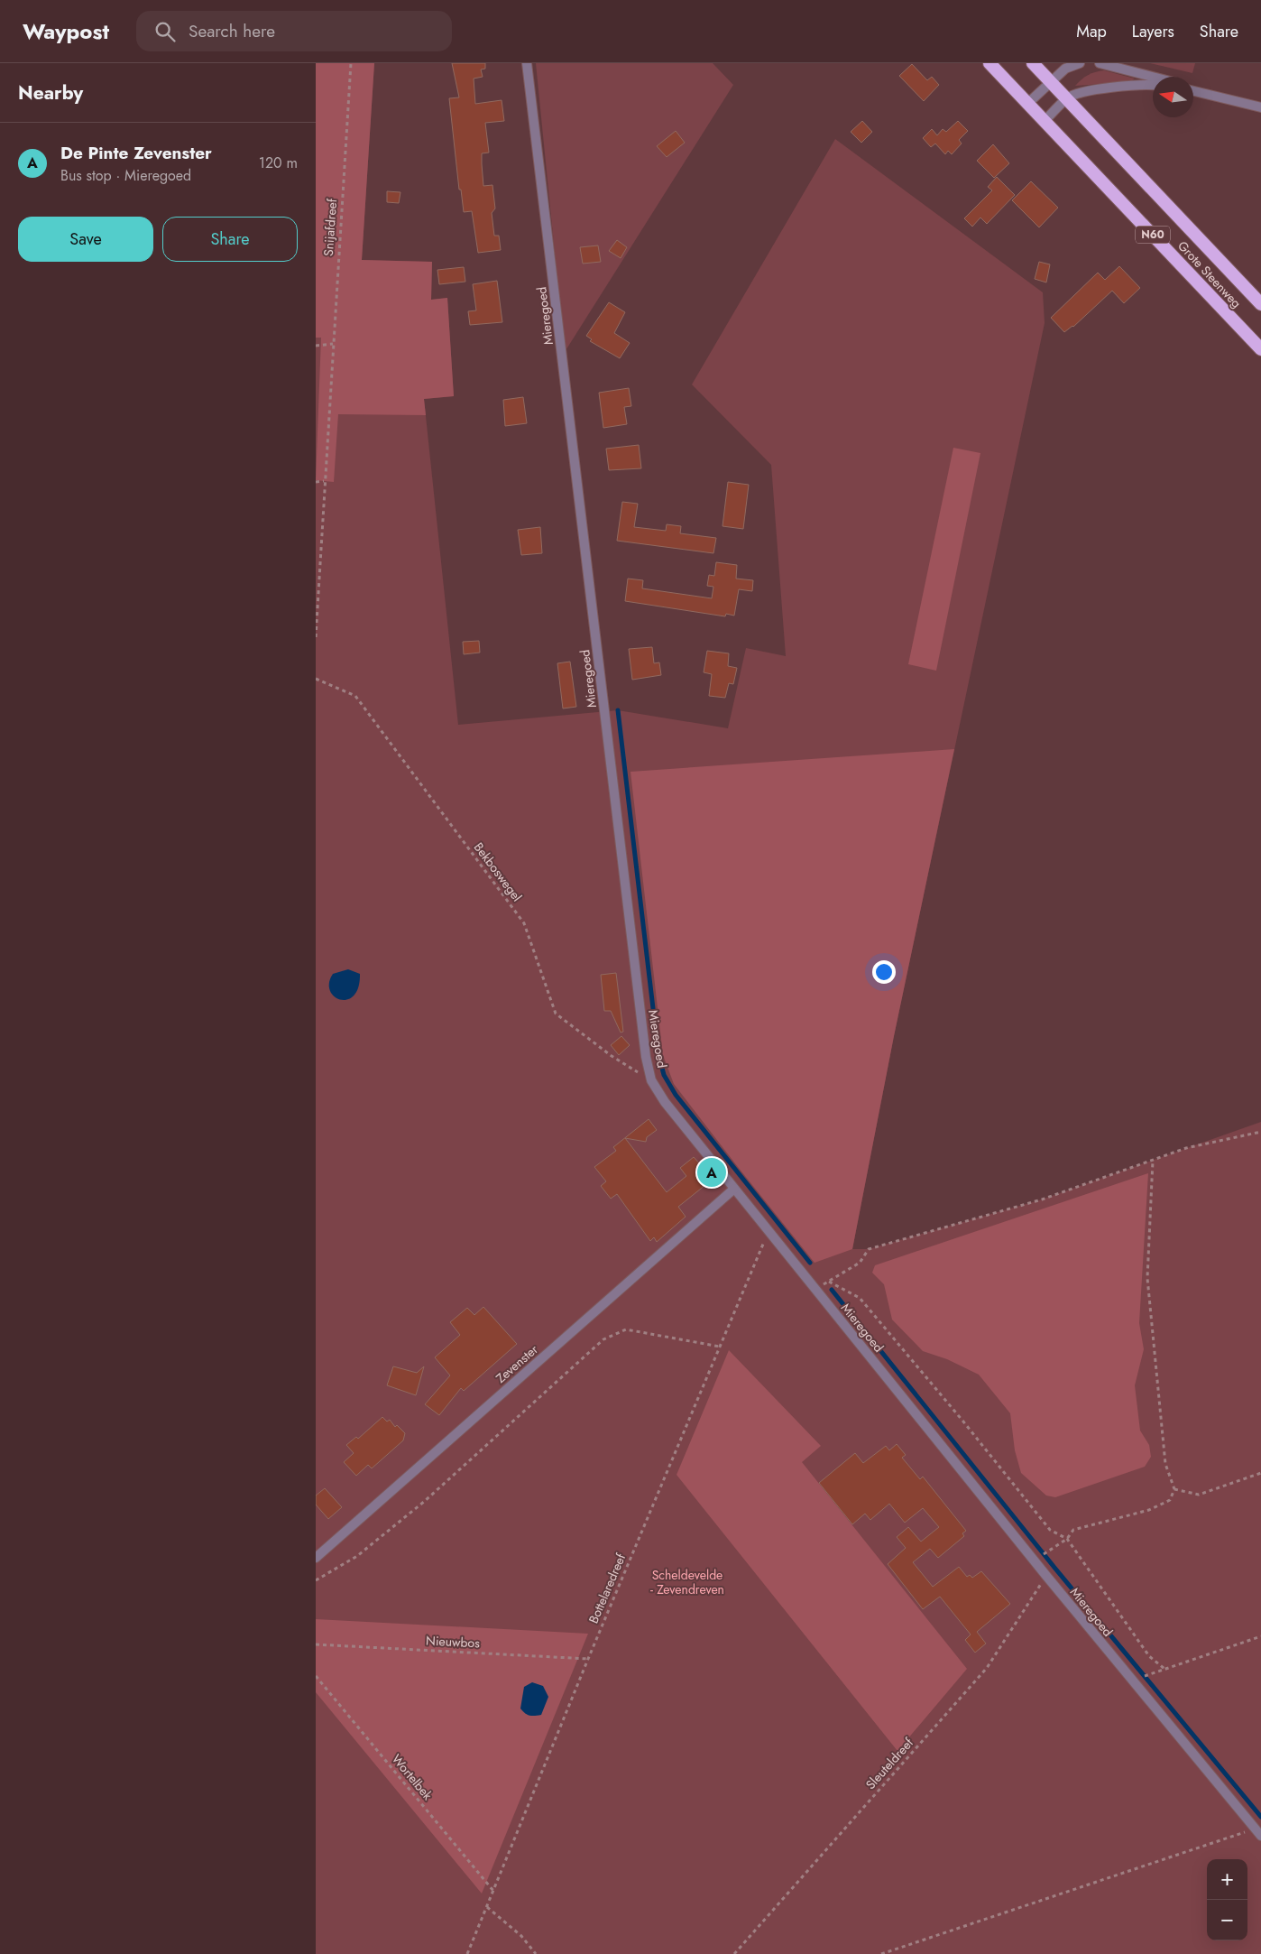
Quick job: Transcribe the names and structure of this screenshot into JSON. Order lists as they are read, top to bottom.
{
  "streets": {
    "highway": ["N60", "Grote Steenweg"],
    "street": ["Mieregoed", "Zevenster"],
    "path": [
      "Snijafdreef",
      "Bekboswegel",
      "Bottelaredreef",
      "Nieuwbos",
      "Sleuteldreef",
      "Wortelbek"
    ]
  },
  "crossings": [
    ["Mieregoed", "Bekboswegel"],
    ["Mieregoed", "Zevenster"],
    ["Mieregoed", "Bottelaredreef"],
    ["Mieregoed", "Sleuteldreef"],
    ["Bottelaredreef", "Nieuwbos"],
    ["Bottelaredreef", "Wortelbek"]
  ],
  "parks": ["Scheldevelde - Zevendreven"],
  "north": "left",
  "page": {
    "header": "Waypost",
    "search": "Search here",
    "nav": ["Map", "Layers", "Share"],
    "heading": "Nearby",
    "list": [
      {
        "mark": "A",
        "name": "De Pinte Zevenster",
        "note": "Bus stop · Mieregoed",
        "value": "120 m"
      }
    ],
    "buttons": ["Save", "Share"],
    "pins": "A",
    "map_buttons": ["+", "−"]
  }
}
